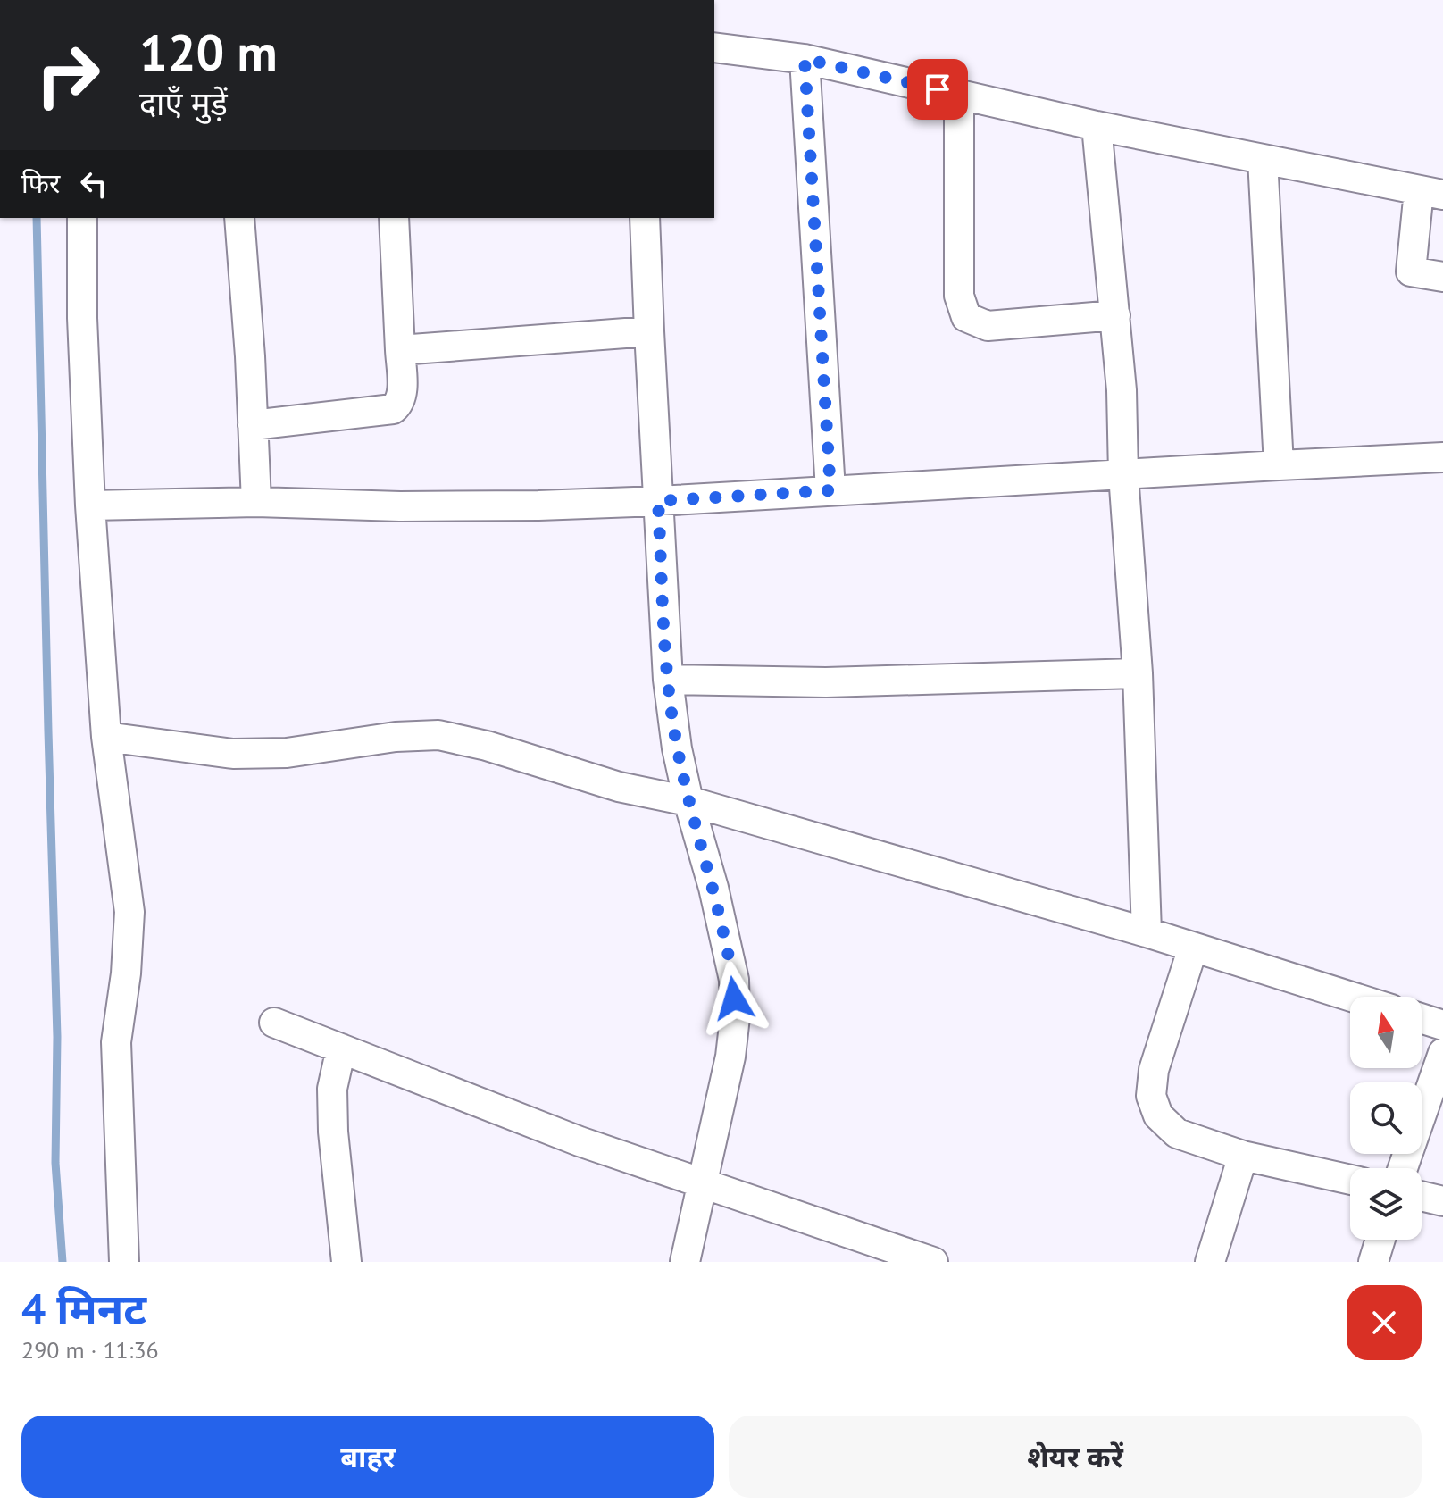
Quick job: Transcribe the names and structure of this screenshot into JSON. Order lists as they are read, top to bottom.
{
  "north": "top",
  "page": {
    "turn": ["120 m", "दाएँ मुड़ें"],
    "then": "फिर",
    "heading": ["4 मिनट", "290 m · 11:36"],
    "buttons": ["बाहर", "शेयर करें"]
  }
}
